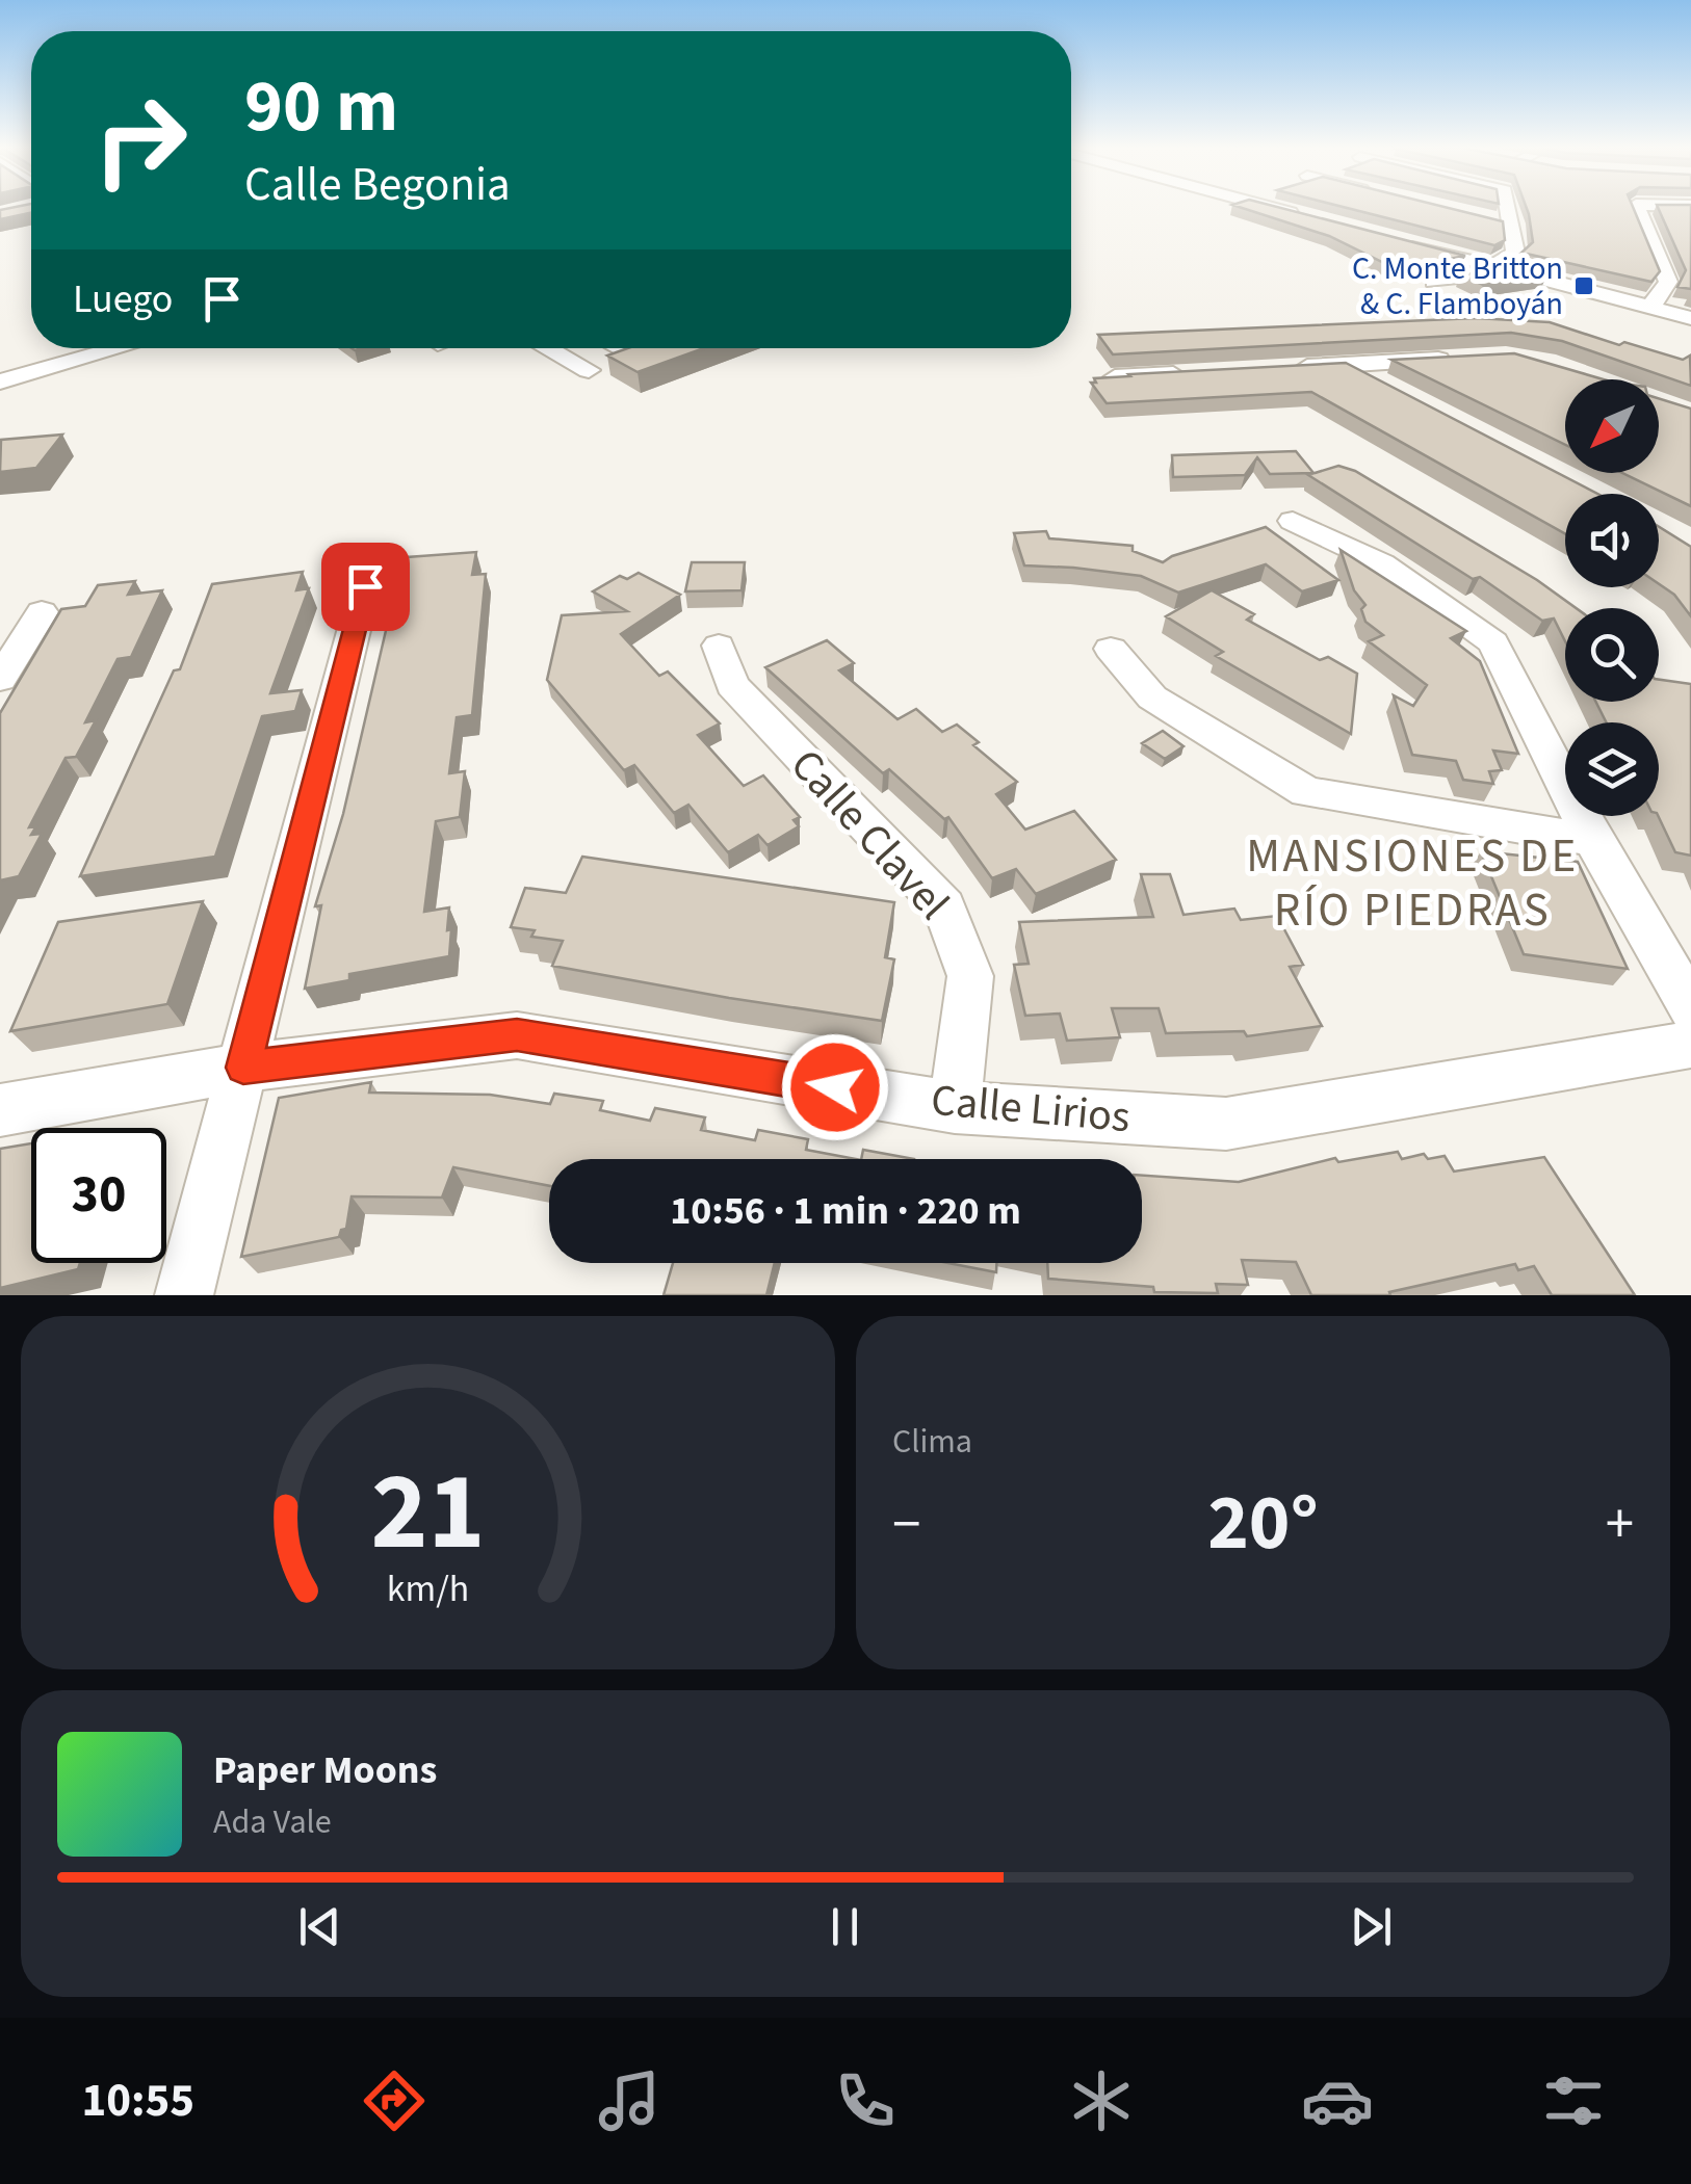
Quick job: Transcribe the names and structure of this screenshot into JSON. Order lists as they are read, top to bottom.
{
  "streets": {
    "street": ["Calle Clavel", "Calle Lirios"]
  },
  "crossings": [
    ["Calle Clavel", "Calle Lirios"]
  ],
  "districts": ["MANSIONES DE RÍO PIEDRAS"],
  "places": {
    "transit": ["C. Monte Britton & C. Flamboyán"]
  },
  "north": "bottom left",
  "page": {
    "turn": ["90 m", "Calle Begonia"],
    "then": "Luego",
    "limit": "30",
    "trip": "10:56 · 1 min · 220 m",
    "tile": "Clima",
    "heat": ["−", "20°", "+"],
    "song": ["Paper Moons", "Ada Vale"],
    "tabs": "10:55",
    "gauge": ["21", "km/h"]
  }
}
